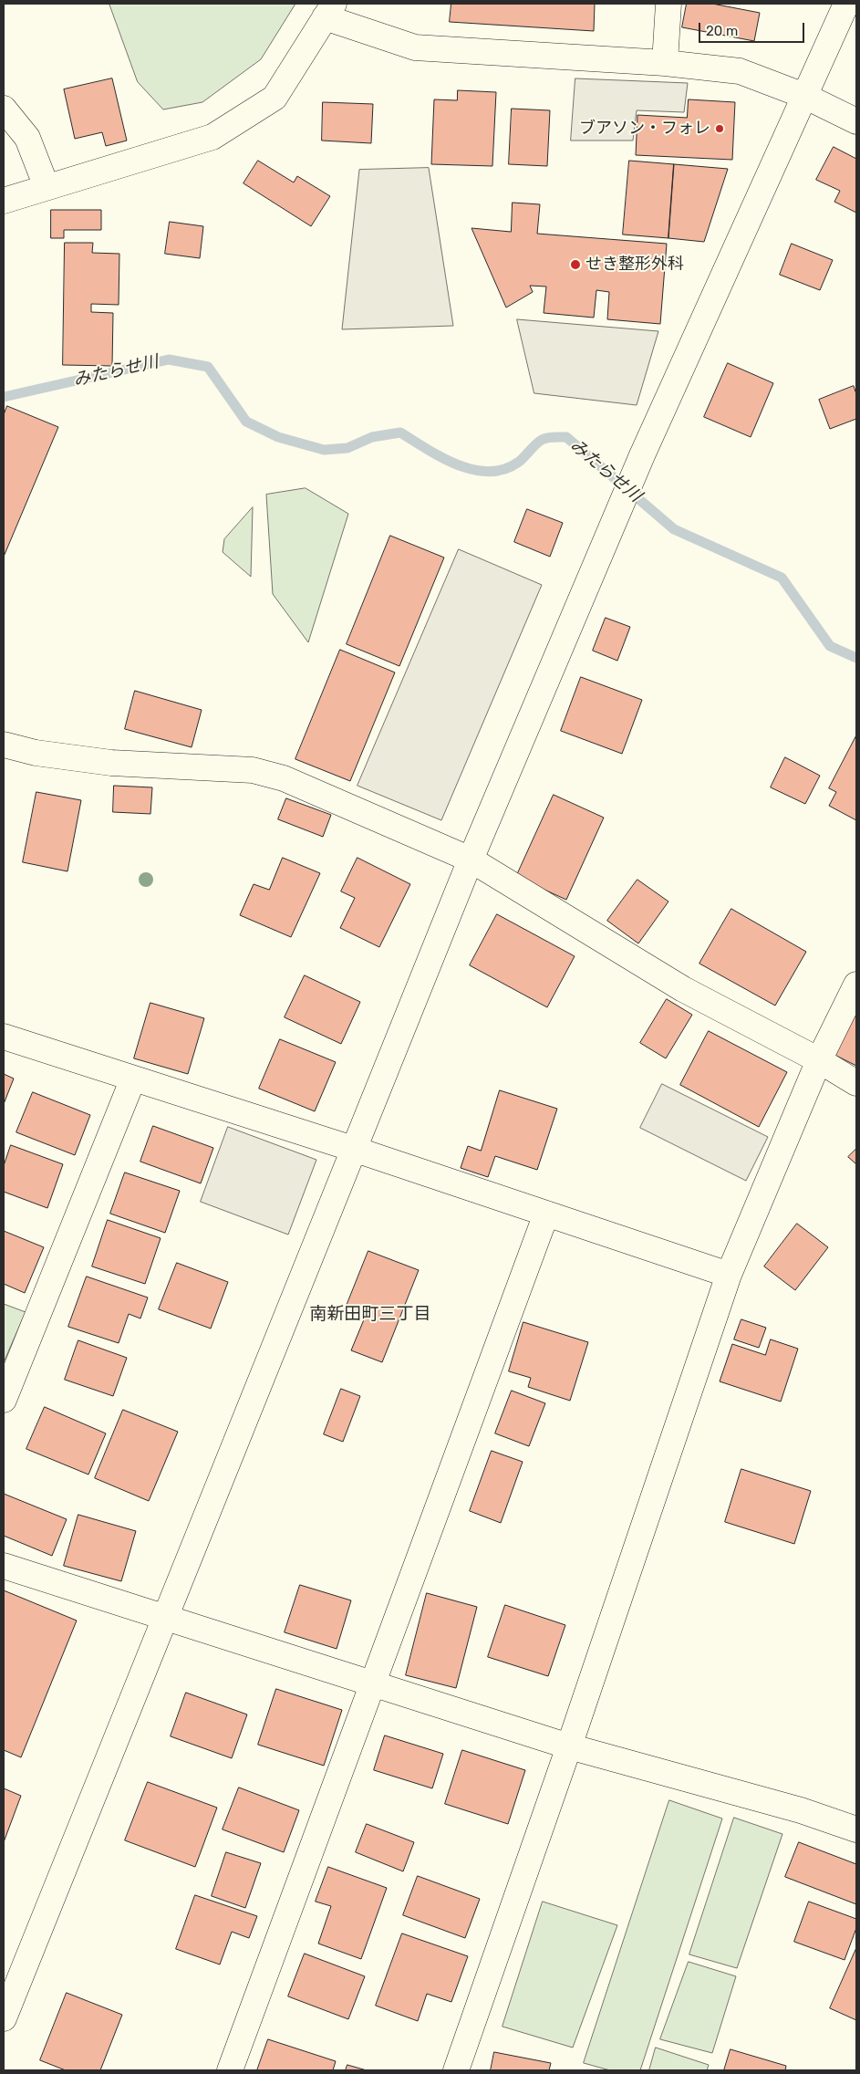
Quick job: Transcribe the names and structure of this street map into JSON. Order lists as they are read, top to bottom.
{
  "districts": ["南新田町三丁目"],
  "water": ["みたらせ川"],
  "places": ["ブアソン・フォレ", "せき整形外科"],
  "scale_bar": "20 m"
}
